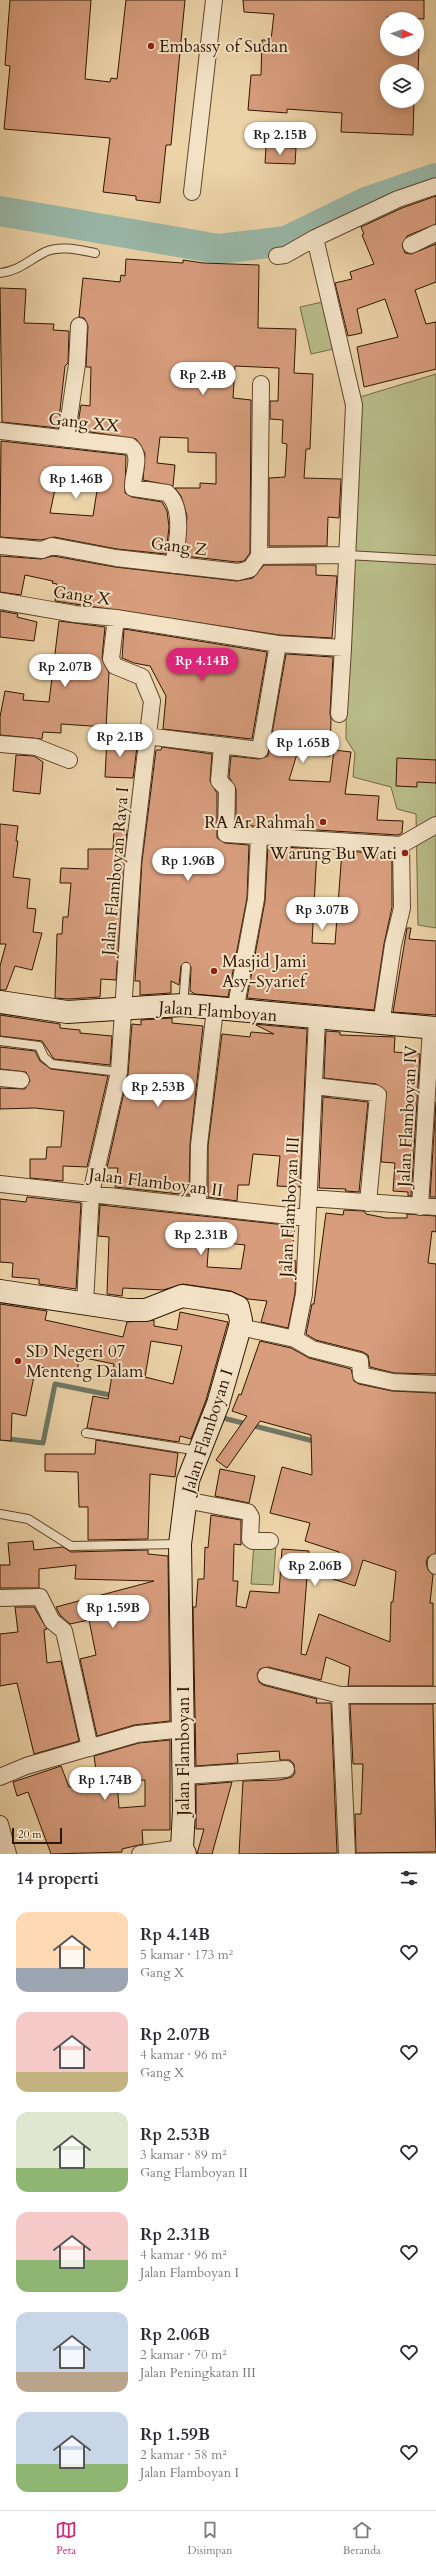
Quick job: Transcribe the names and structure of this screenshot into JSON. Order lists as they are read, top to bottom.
{
  "streets": {
    "street": [
      "Gang XX",
      "Gang Z",
      "Gang X",
      "Jalan Flamboyan Raya I",
      "Jalan Flamboyan",
      "Jalan Flamboyan IV",
      "Jalan Flamboyan II",
      "Jalan Flamboyan III",
      "Jalan Flamboyan I"
    ]
  },
  "crossings": [
    ["Gang XX", "Gang Z"],
    ["Gang X", "Jalan Flamboyan Raya I"],
    ["Jalan Flamboyan Raya I", "Jalan Flamboyan"],
    ["Jalan Flamboyan", "Jalan Flamboyan IV"],
    ["Jalan Flamboyan", "Jalan Flamboyan III"],
    ["Jalan Flamboyan II", "Jalan Flamboyan III"]
  ],
  "places": [
    "Embassy of Sudan",
    "RA Ar Rahmah",
    "Warung Bu Wati",
    "Masjid Jami Asy-Syarief",
    "SD Negeri 07 Menteng Dalam"
  ],
  "scale_bar": "20 m",
  "north": "right",
  "page": {
    "price": [
      "Rp 2.15B",
      "Rp 2.4B",
      "Rp 1.46B",
      "Rp 4.14B",
      "Rp 2.07B",
      "Rp 2.1B",
      "Rp 1.65B",
      "Rp 1.96B",
      "Rp 3.07B",
      "Rp 2.53B",
      "Rp 2.31B",
      "Rp 2.06B",
      "Rp 1.59B",
      "Rp 1.74B"
    ],
    "scale": "20 m",
    "heading": "14 properti",
    "list": [
      {
        "name": "Rp 4.14B",
        "note": "5 kamar · 173 m² · Gang X"
      },
      {
        "name": "Rp 2.07B",
        "note": "4 kamar · 96 m² · Gang X"
      },
      {
        "name": "Rp 2.53B",
        "note": "3 kamar · 89 m² · Gang Flamboyan II"
      },
      {
        "name": "Rp 2.31B",
        "note": "4 kamar · 96 m² · Jalan Flamboyan I"
      },
      {
        "name": "Rp 2.06B",
        "note": "2 kamar · 70 m² · Jalan Peningkatan III"
      },
      {
        "name": "Rp 1.59B",
        "note": "2 kamar · 58 m² · Jalan Flamboyan I"
      }
    ],
    "tabs": ["Peta", "Disimpan", "Beranda"]
  }
}
